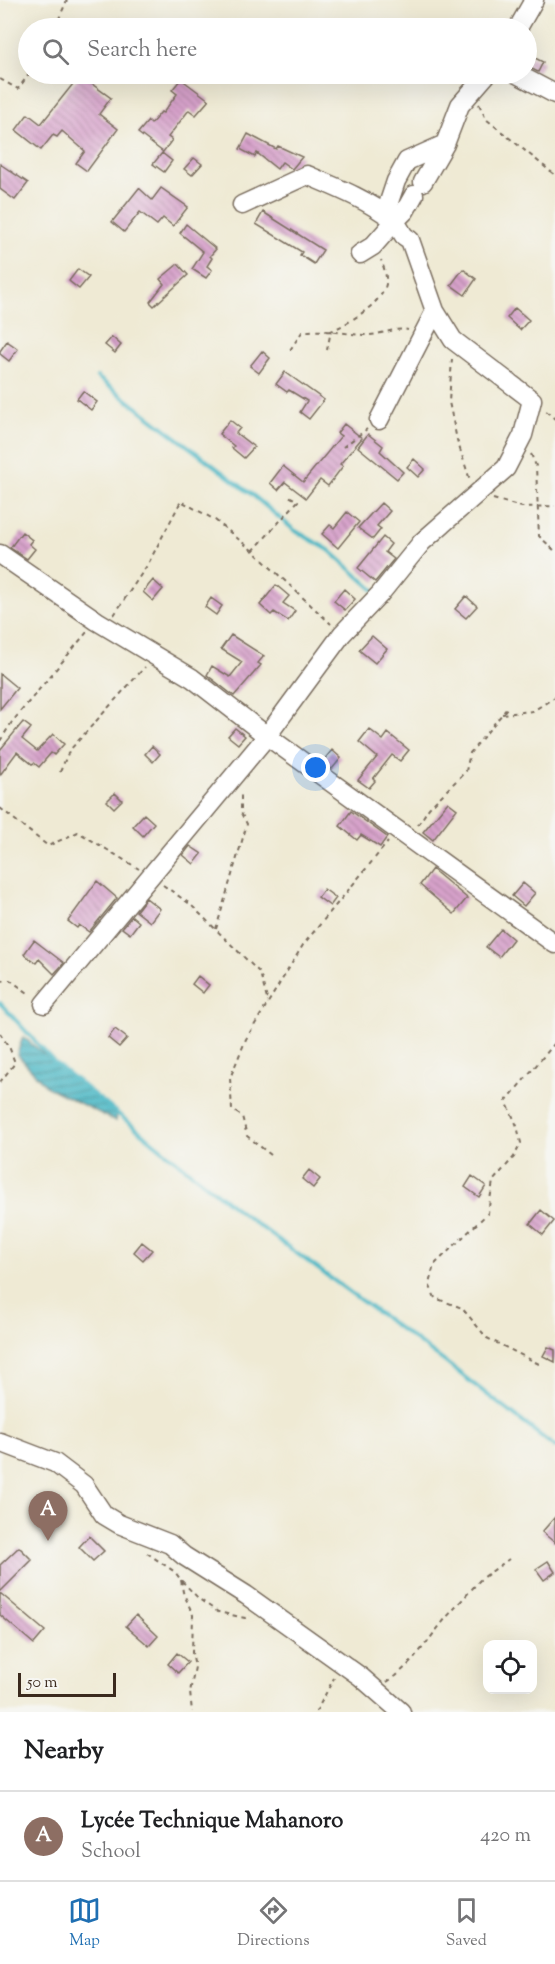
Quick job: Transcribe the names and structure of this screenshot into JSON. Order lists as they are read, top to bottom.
{
  "scale_bar": "50 m",
  "page": {
    "search": "Search here",
    "pins": "A",
    "scale": "50 m",
    "heading": "Nearby",
    "list": [
      {
        "mark": "A",
        "name": "Lycée Technique Mahanoro",
        "note": "School",
        "value": "420 m"
      }
    ],
    "nav": ["Map", "Directions", "Saved"]
  }
}
